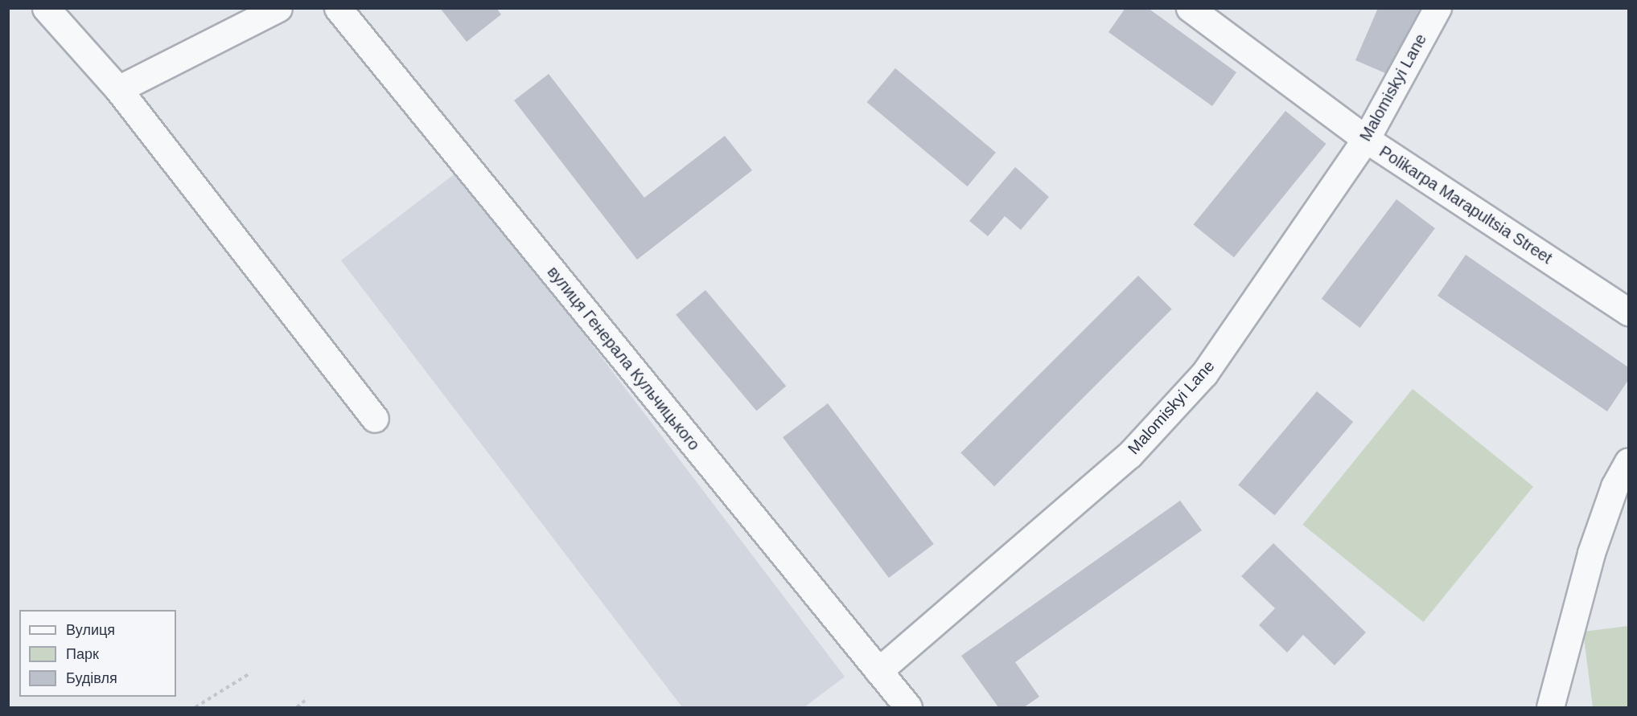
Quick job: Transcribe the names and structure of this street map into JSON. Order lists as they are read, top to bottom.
{
  "streets": {
    "street": ["Malomiskyi Lane", "Polikarpa Marapultsia Street", "вулиця Генерала Кульчицького"]
  },
  "crossings": [
    ["Malomiskyi Lane", "Polikarpa Marapultsia Street"],
    ["Malomiskyi Lane", "вулиця Генерала Кульчицького"]
  ],
  "legend": ["Вулиця", "Парк", "Будівля"]
}
